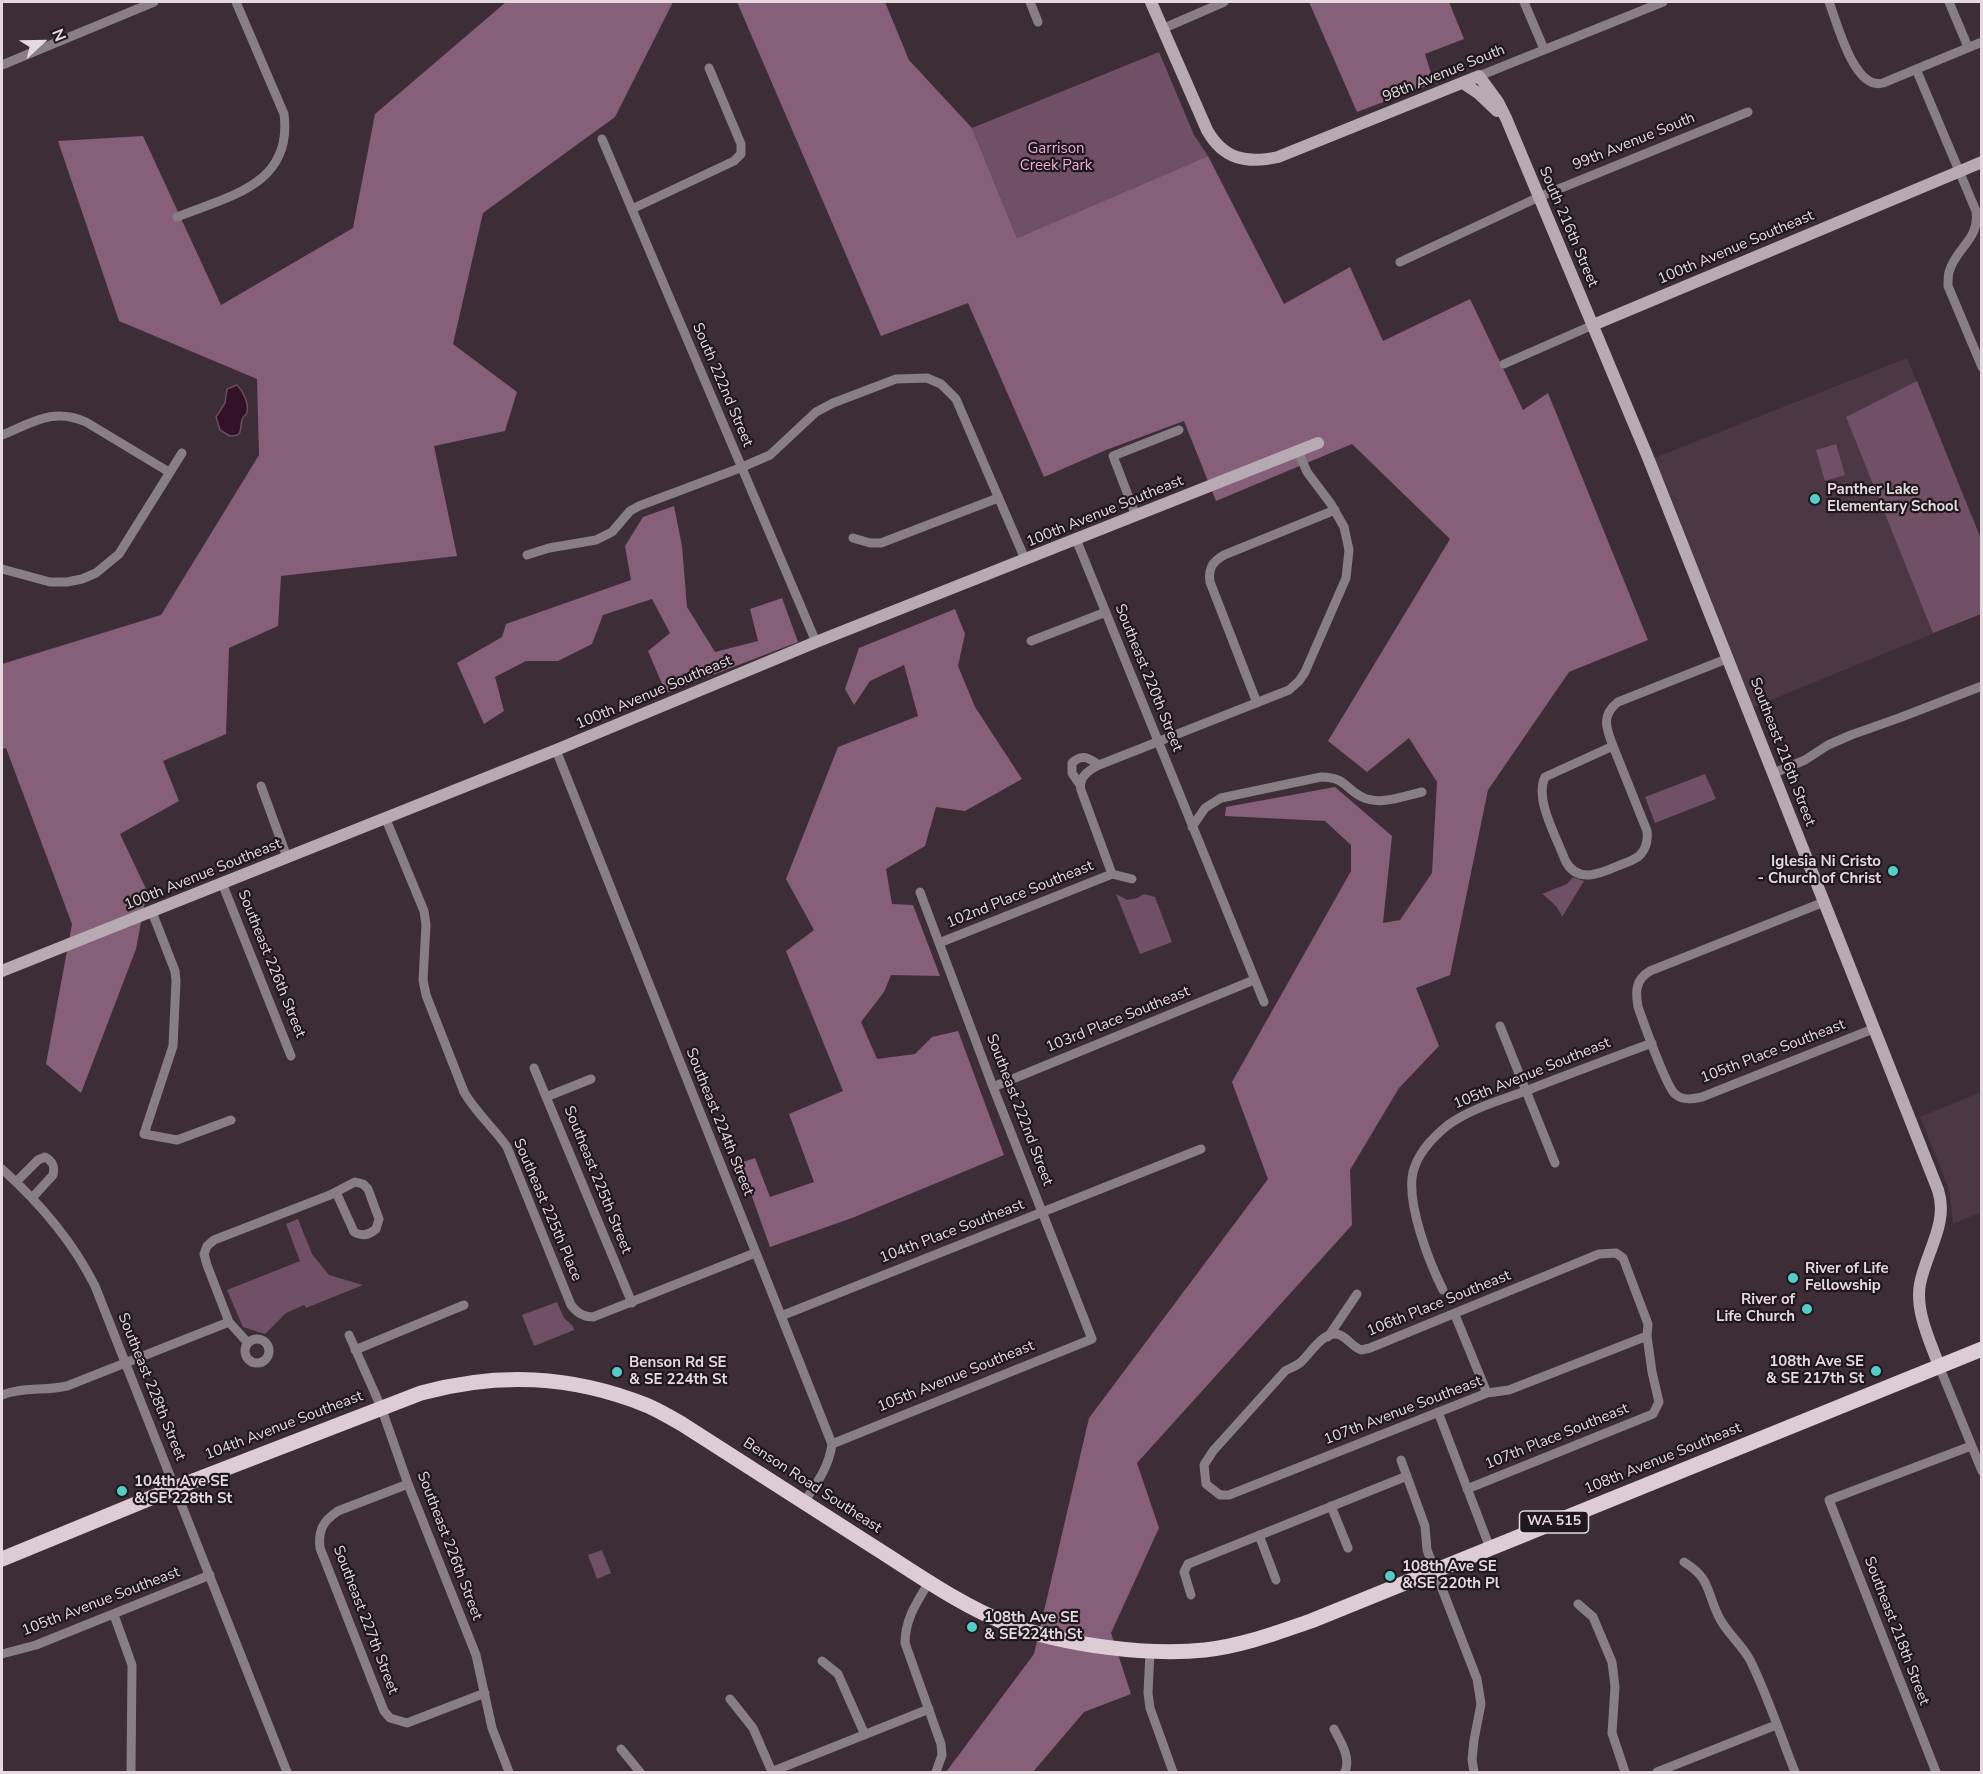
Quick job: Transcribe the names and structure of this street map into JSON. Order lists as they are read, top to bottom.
{
  "streets": {
    "main road": [
      "104th Avenue Southeast",
      "108th Avenue Southeast",
      "Benson Road Southeast",
      "WA 515"
    ],
    "street": [
      "98th Avenue South",
      "99th Avenue South",
      "South 216th Street",
      "100th Avenue Southeast",
      "South 222nd Street",
      "Southeast 220th Street",
      "Southeast 216th Street",
      "102nd Place Southeast",
      "Southeast 226th Street",
      "103rd Place Southeast",
      "105th Place Southeast",
      "105th Avenue Southeast",
      "Southeast 222nd Street",
      "Southeast 224th Street",
      "Southeast 225th Street",
      "Southeast 225th Place",
      "104th Place Southeast",
      "106th Place Southeast",
      "Southeast 228th Street",
      "107th Avenue Southeast",
      "107th Place Southeast",
      "Southeast 227th Street",
      "Southeast 218th Street"
    ]
  },
  "crossings": [
    ["98th Avenue South", "South 216th Street"],
    ["99th Avenue South", "South 216th Street"],
    ["South 216th Street", "100th Avenue Southeast"],
    ["South 216th Street", "Southeast 216th Street"],
    ["100th Avenue Southeast", "South 222nd Street"],
    ["100th Avenue Southeast", "Southeast 220th Street"],
    ["100th Avenue Southeast", "Southeast 216th Street"],
    ["100th Avenue Southeast", "Southeast 226th Street"],
    ["100th Avenue Southeast", "Southeast 224th Street"],
    ["100th Avenue Southeast", "Southeast 225th Place"],
    ["Southeast 220th Street", "103rd Place Southeast"],
    ["Southeast 216th Street", "105th Place Southeast"],
    ["Southeast 216th Street", "108th Avenue Southeast"],
    ["102nd Place Southeast", "Southeast 222nd Street"],
    ["Southeast 226th Street", "104th Avenue Southeast"],
    ["Southeast 226th Street", "Southeast 227th Street"],
    ["103rd Place Southeast", "Southeast 222nd Street"],
    ["105th Place Southeast", "105th Avenue Southeast"],
    ["105th Avenue Southeast", "Southeast 222nd Street"],
    ["105th Avenue Southeast", "Southeast 224th Street"],
    ["105th Avenue Southeast", "Southeast 228th Street"],
    ["Southeast 222nd Street", "104th Place Southeast"],
    ["Southeast 224th Street", "104th Place Southeast"],
    ["Southeast 225th Street", "Southeast 225th Place"],
    ["106th Place Southeast", "107th Avenue Southeast"],
    ["106th Place Southeast", "107th Place Southeast"],
    ["Southeast 228th Street", "104th Avenue Southeast"],
    ["107th Avenue Southeast", "107th Place Southeast"],
    ["104th Avenue Southeast", "Benson Road Southeast"],
    ["108th Avenue Southeast", "Benson Road Southeast"]
  ],
  "parks": ["Garrison Creek Park"],
  "places": [
    "Panther Lake Elementary School",
    "Iglesia Ni Cristo - Church of Christ",
    "River of Life Fellowship",
    "River of Life Church",
    "108th Ave SE & SE 217th St",
    "Benson Rd SE & SE 224th St",
    "104th Ave SE & SE 228th St",
    "108th Ave SE & SE 220th Pl",
    "108th Ave SE & SE 224th St"
  ],
  "north": "right"
}
